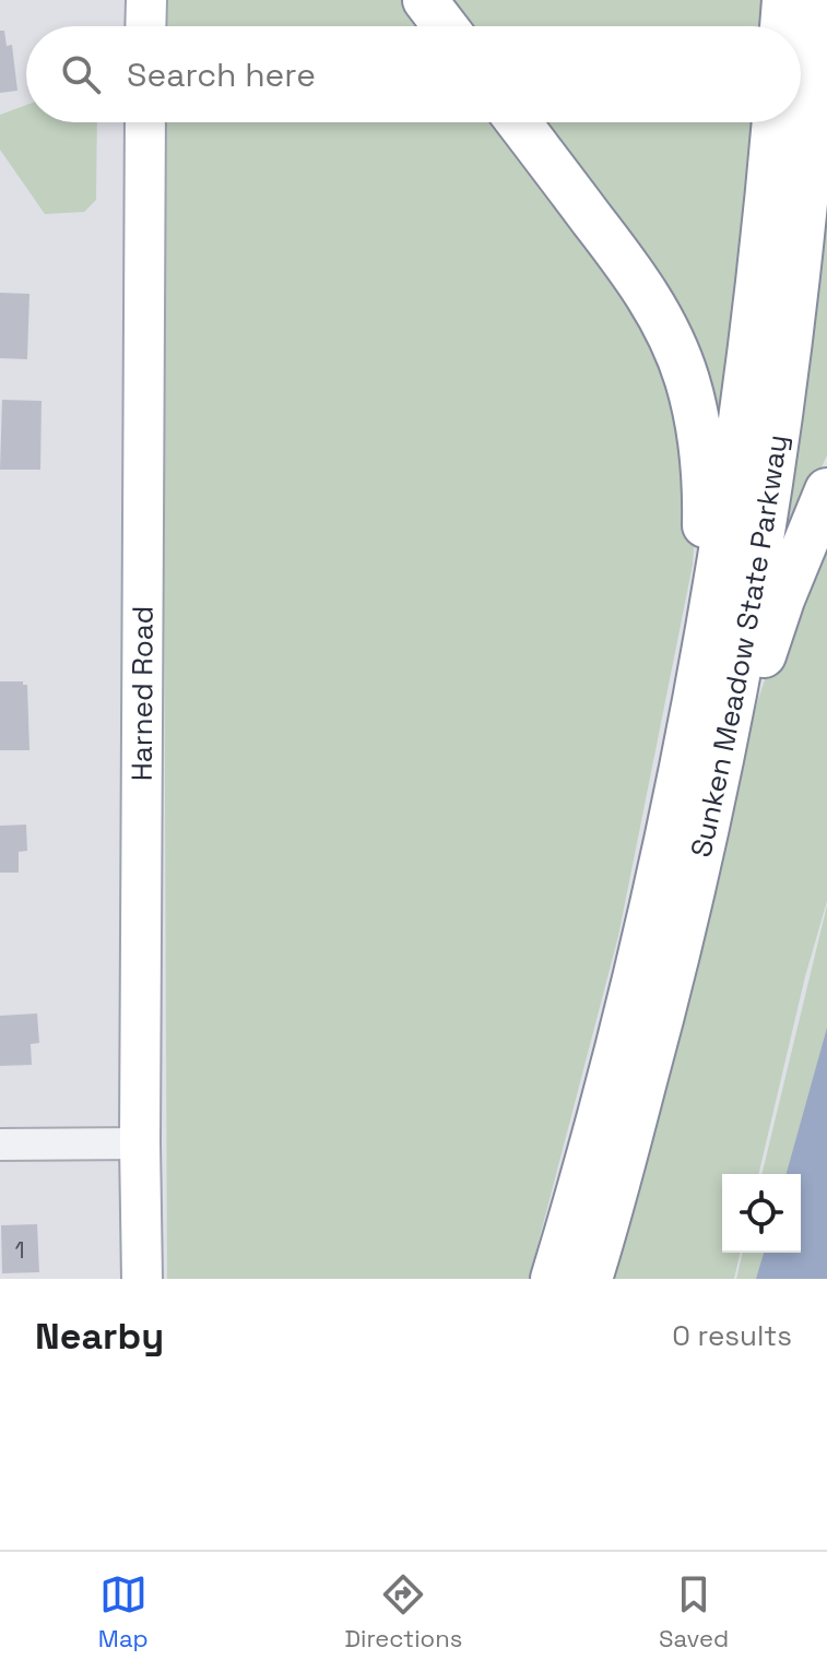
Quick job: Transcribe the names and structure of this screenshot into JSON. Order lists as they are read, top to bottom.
{
  "streets": {
    "highway": ["Sunken Meadow State Parkway"],
    "main road": ["Harned Road"]
  },
  "house_numbers": ["1"],
  "page": {
    "search": "Search here",
    "heading": ["Nearby", "0 results"],
    "nav": ["Map", "Directions", "Saved"]
  }
}
